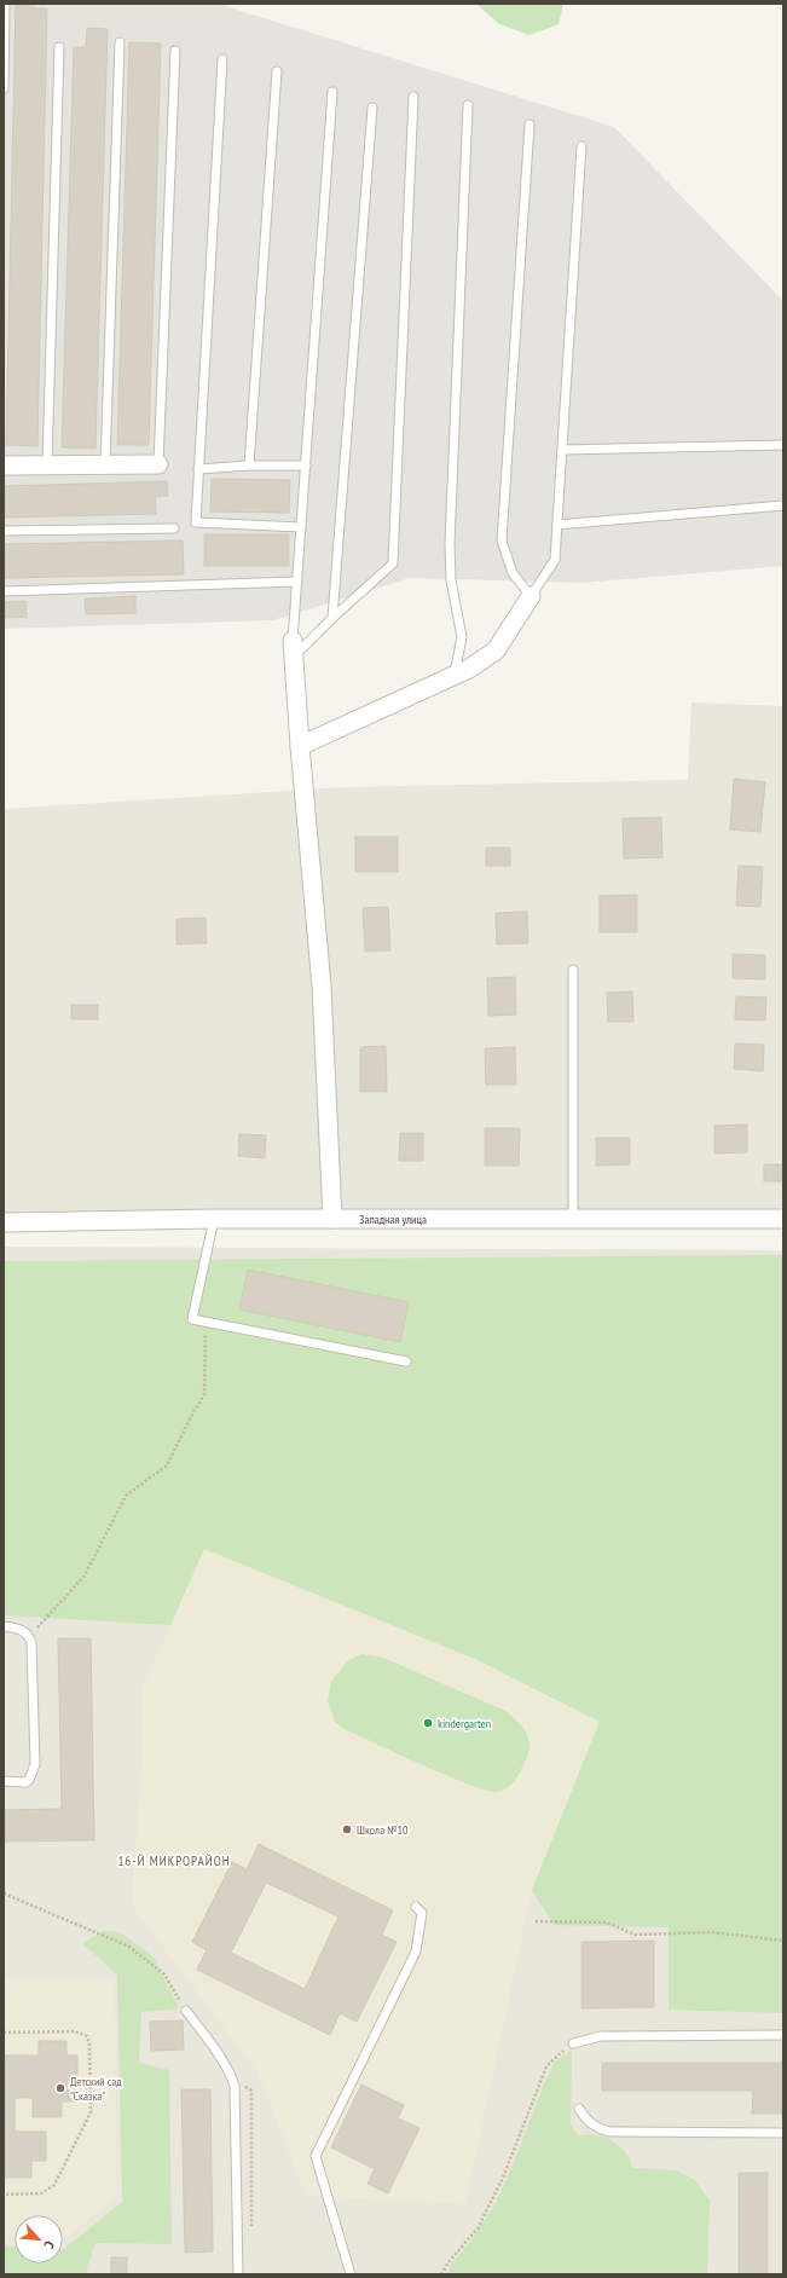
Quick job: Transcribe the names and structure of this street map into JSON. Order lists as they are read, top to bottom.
{
  "streets": {
    "street": ["Западная улица"]
  },
  "districts": ["16-Й МИКРОРАЙОН"],
  "places": ["kindergarten", "Школа №10", "Детский сад \"Сказка\""],
  "north": "bottom right"
}
